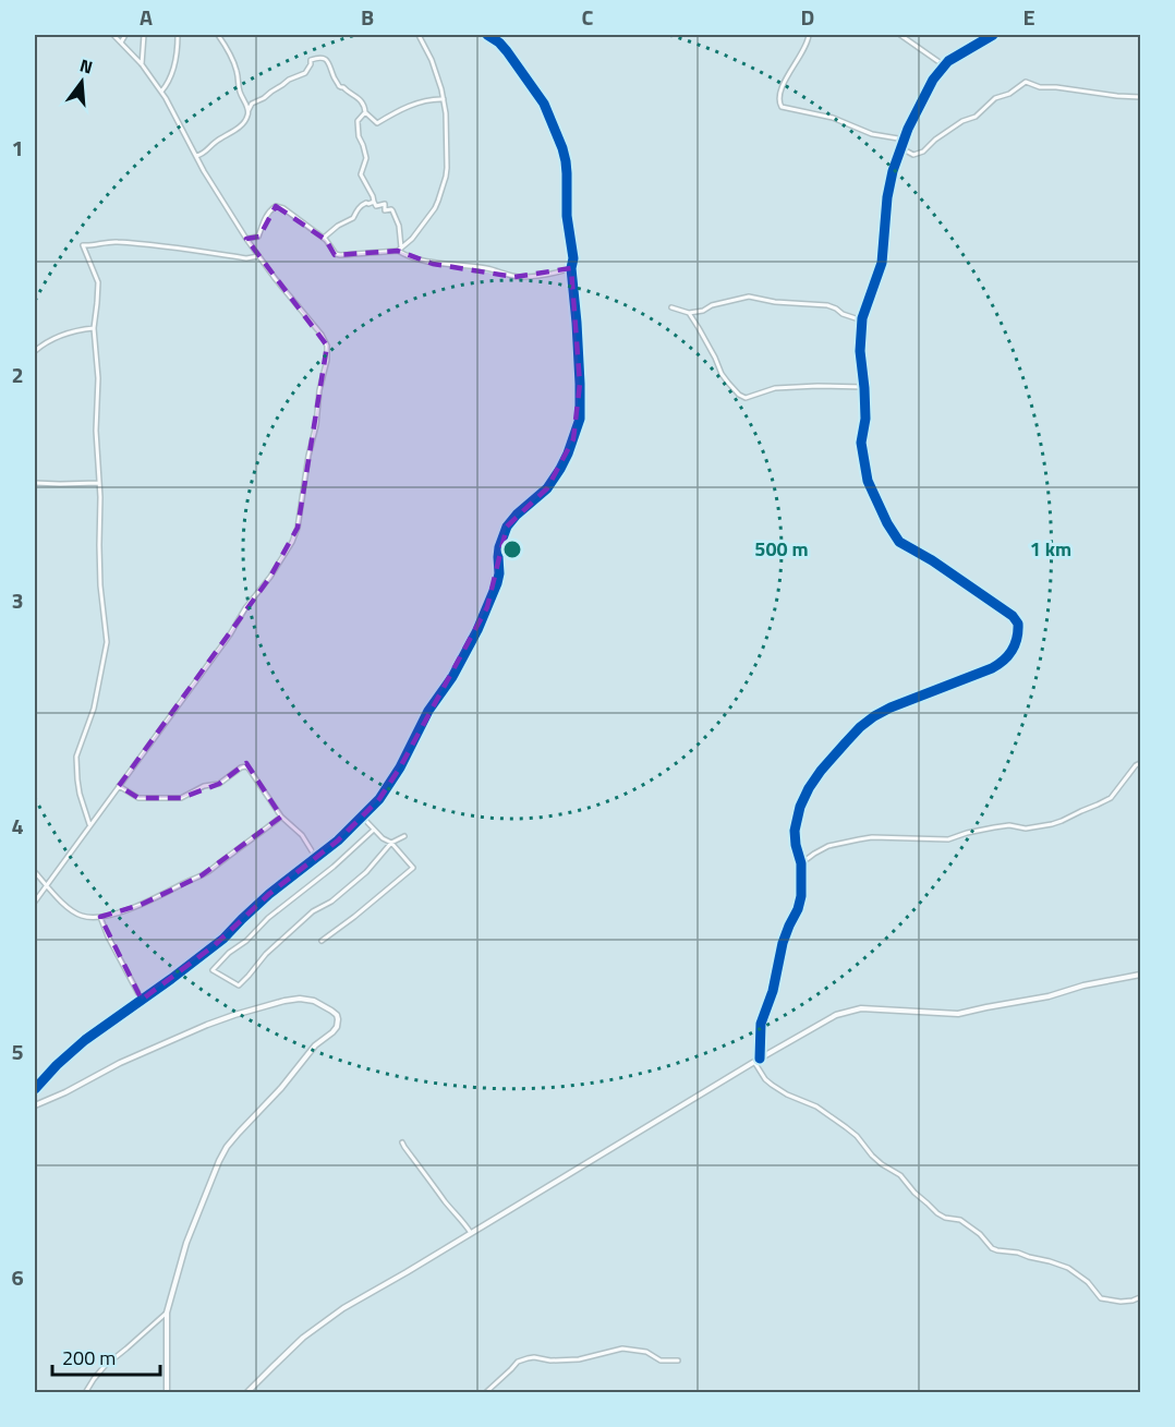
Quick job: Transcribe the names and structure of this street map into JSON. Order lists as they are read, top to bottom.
{
  "scale_bar": "200 m",
  "north": "top",
  "grid": {
    "columns": [
      "A",
      "B",
      "C",
      "D",
      "E"
    ],
    "rows": [
      "1",
      "2",
      "3",
      "4",
      "5",
      "6"
    ]
  },
  "rings": ["500 m", "1 km"]
}
